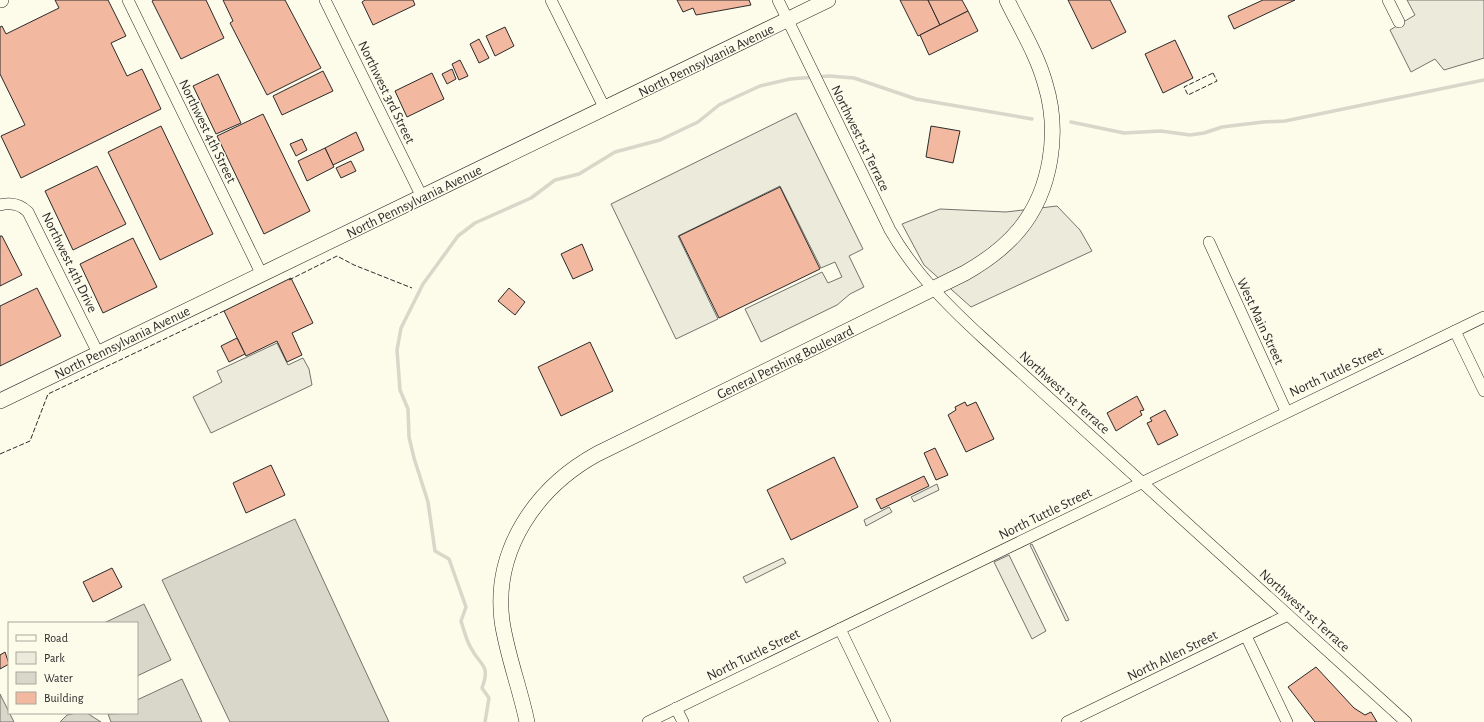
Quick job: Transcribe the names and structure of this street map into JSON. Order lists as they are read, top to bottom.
{
  "streets": {
    "main road": ["North Pennsylvania Avenue", "General Pershing Boulevard"],
    "street": [
      "Northwest 3rd Street",
      "Northwest 4th Street",
      "Northwest 1st Terrace",
      "Northwest 4th Drive",
      "West Main Street",
      "North Tuttle Street",
      "North Allen Street"
    ]
  },
  "crossings": [
    ["North Pennsylvania Avenue", "Northwest 3rd Street"],
    ["North Pennsylvania Avenue", "Northwest 4th Street"],
    ["North Pennsylvania Avenue", "Northwest 1st Terrace"],
    ["North Pennsylvania Avenue", "Northwest 4th Drive"],
    ["Northwest 1st Terrace", "General Pershing Boulevard"],
    ["Northwest 1st Terrace", "North Tuttle Street"],
    ["Northwest 1st Terrace", "North Allen Street"],
    ["West Main Street", "North Tuttle Street"]
  ],
  "legend": [
    "Road",
    "Park",
    "Water",
    "Building"
  ]
}
